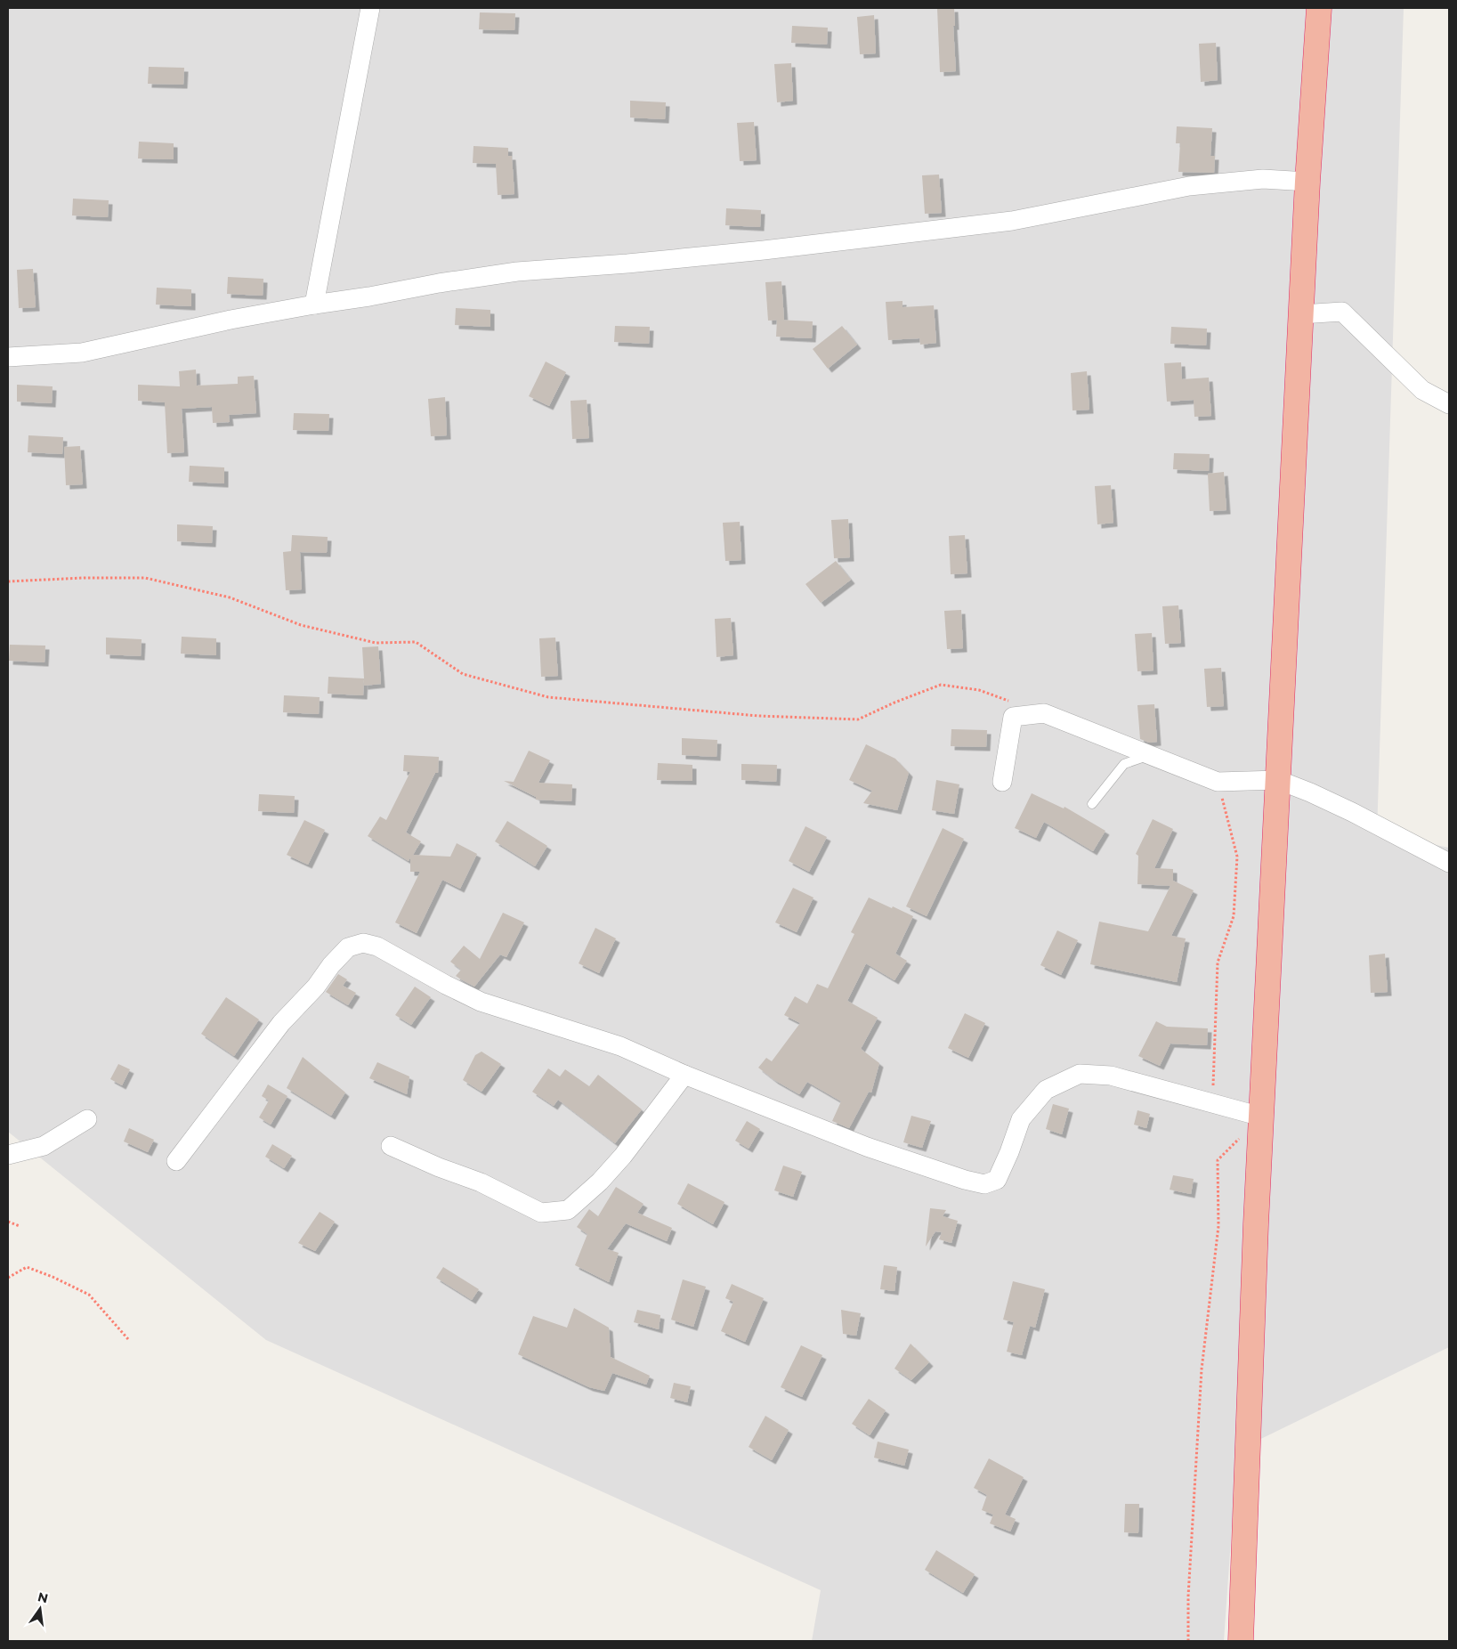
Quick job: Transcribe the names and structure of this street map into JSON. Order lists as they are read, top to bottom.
{
  "north": "top"
}
